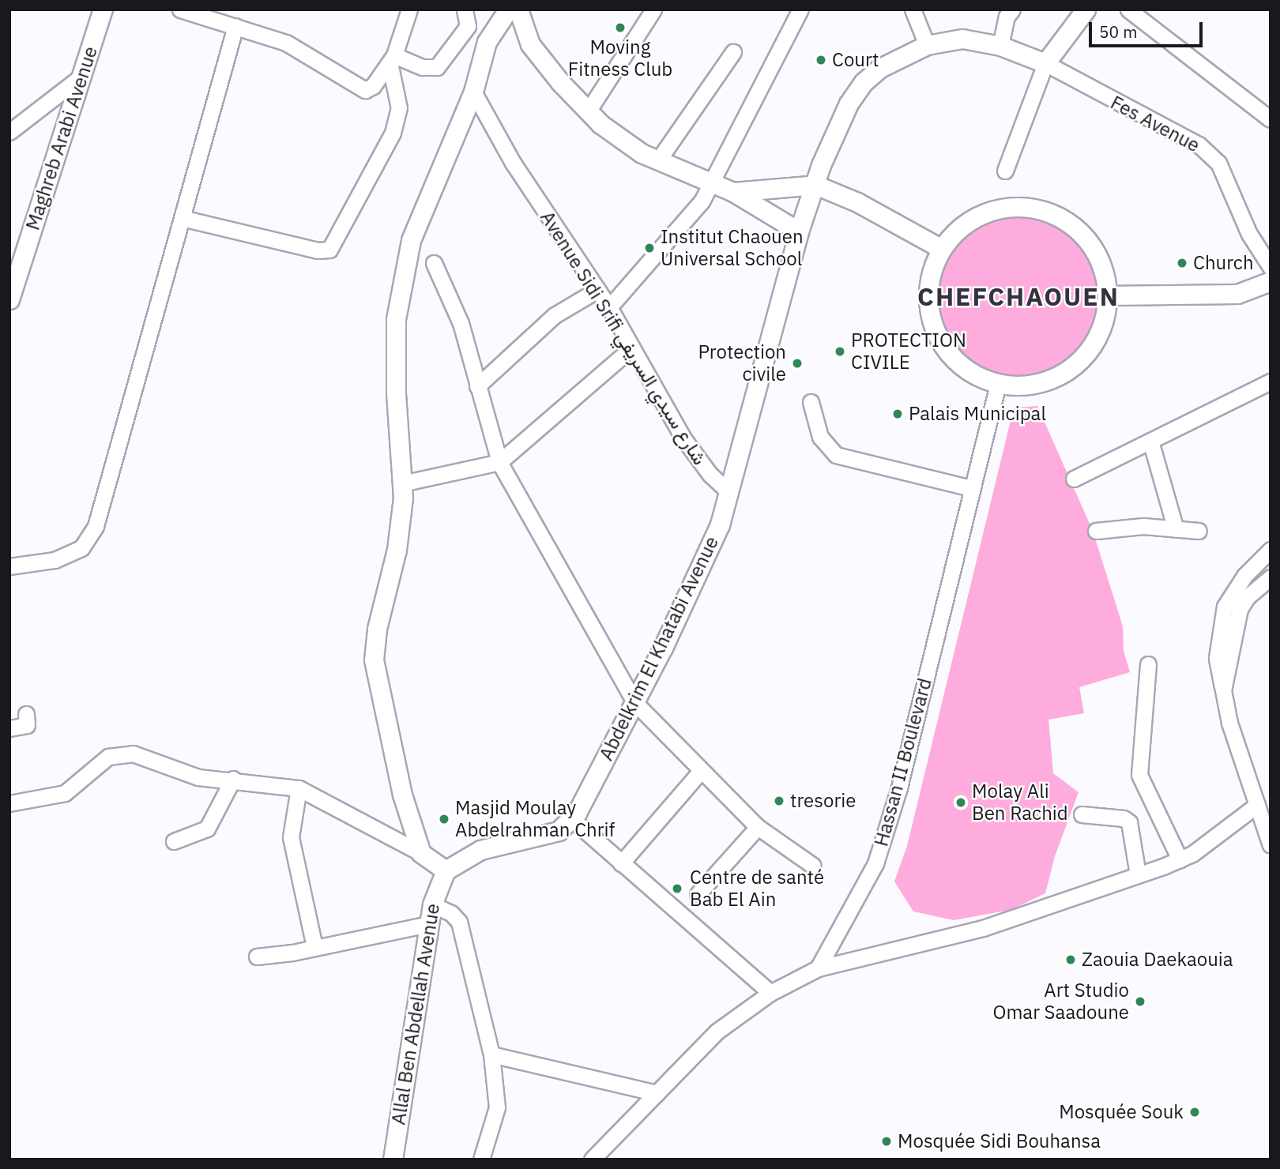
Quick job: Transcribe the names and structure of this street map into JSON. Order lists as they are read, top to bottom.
{
  "streets": {
    "street": [
      "Fes Avenue",
      "Maghreb Arabi Avenue",
      "Avenue Sidi Srifi شارع سيدي السريفي",
      "Abdelkrim El Khatabi Avenue",
      "Hassan II Boulevard",
      "Allal Ben Abdellah Avenue"
    ]
  },
  "crossings": [
    ["Fes Avenue", "Abdelkrim El Khatabi Avenue"],
    ["Avenue Sidi Srifi شارع سيدي السريفي", "Abdelkrim El Khatabi Avenue"]
  ],
  "districts": ["CHEFCHAOUEN"],
  "places": [
    "Moving Fitness Club",
    "Court",
    "Institut Chaouen Universal School",
    "Church",
    "PROTECTION CIVILE",
    "Protection civile",
    "Palais Municipal",
    "tresorie",
    "Molay Ali Ben Rachid",
    "Masjid Moulay Abdelrahman Chrif",
    "Centre de santé Bab El Ain",
    "Zaouia Daekaouia",
    "Art Studio Omar Saadoune",
    "Mosquée Souk",
    "Mosquée Sidi Bouhansa"
  ],
  "scale_bar": "50 m"
}
